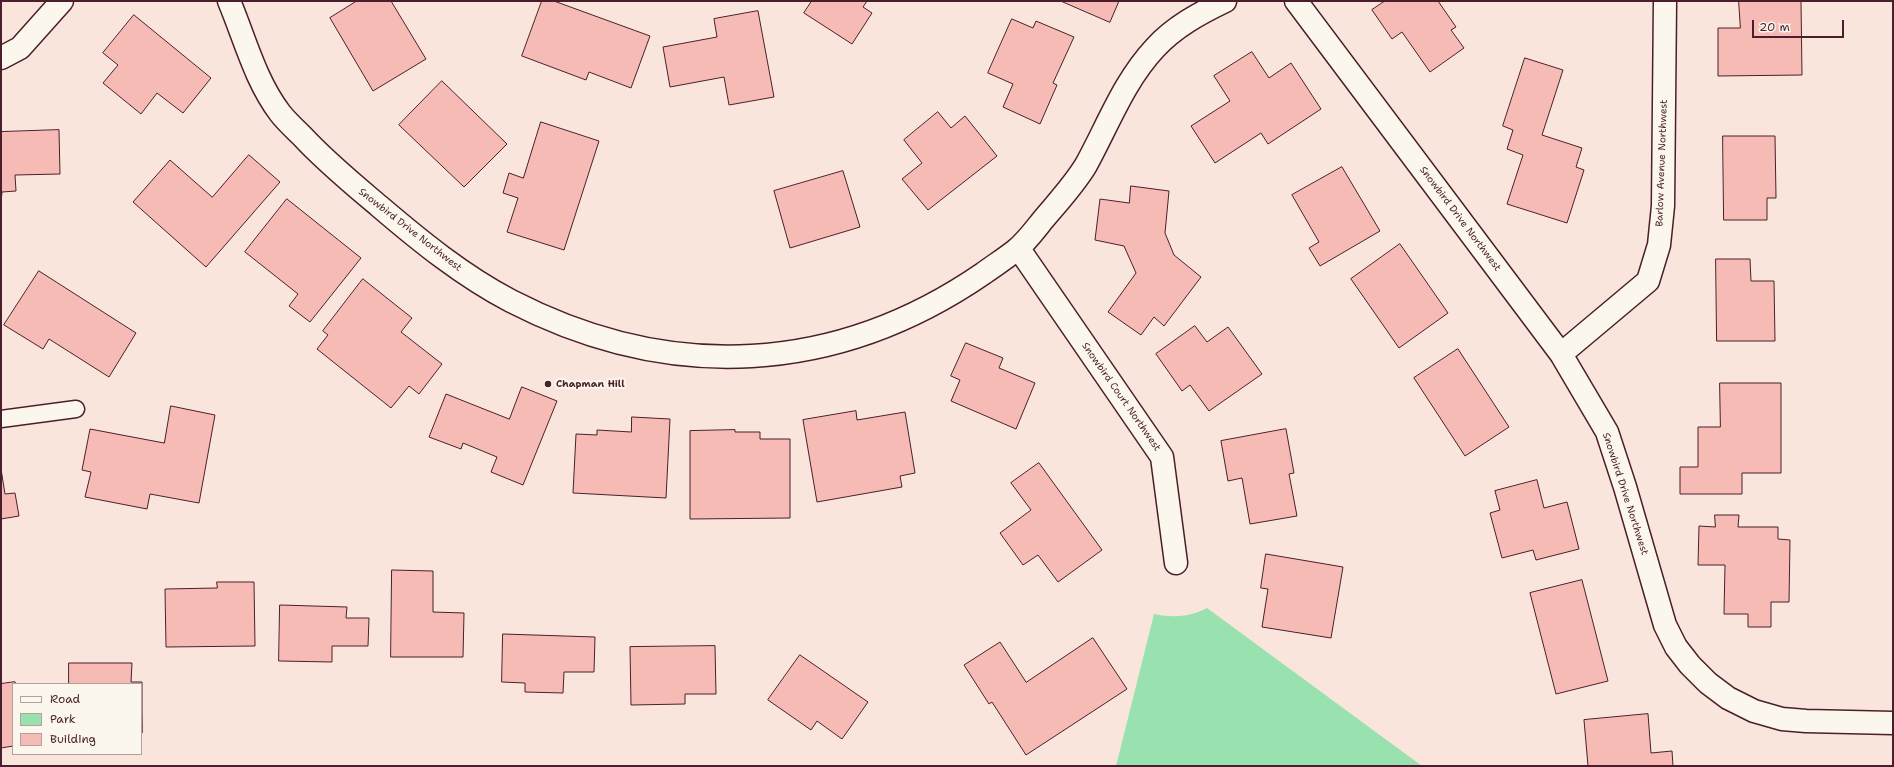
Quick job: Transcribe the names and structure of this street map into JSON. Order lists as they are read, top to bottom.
{
  "streets": {
    "street": ["Barlow Avenue Northwest", "Snowbird Drive Northwest", "Snowbird Court Northwest"]
  },
  "crossings": [
    ["Barlow Avenue Northwest", "Snowbird Drive Northwest"],
    ["Snowbird Drive Northwest", "Snowbird Court Northwest"]
  ],
  "places": ["Chapman Hill"],
  "legend": ["Road", "Park", "Building"],
  "scale_bar": "20 m"
}
